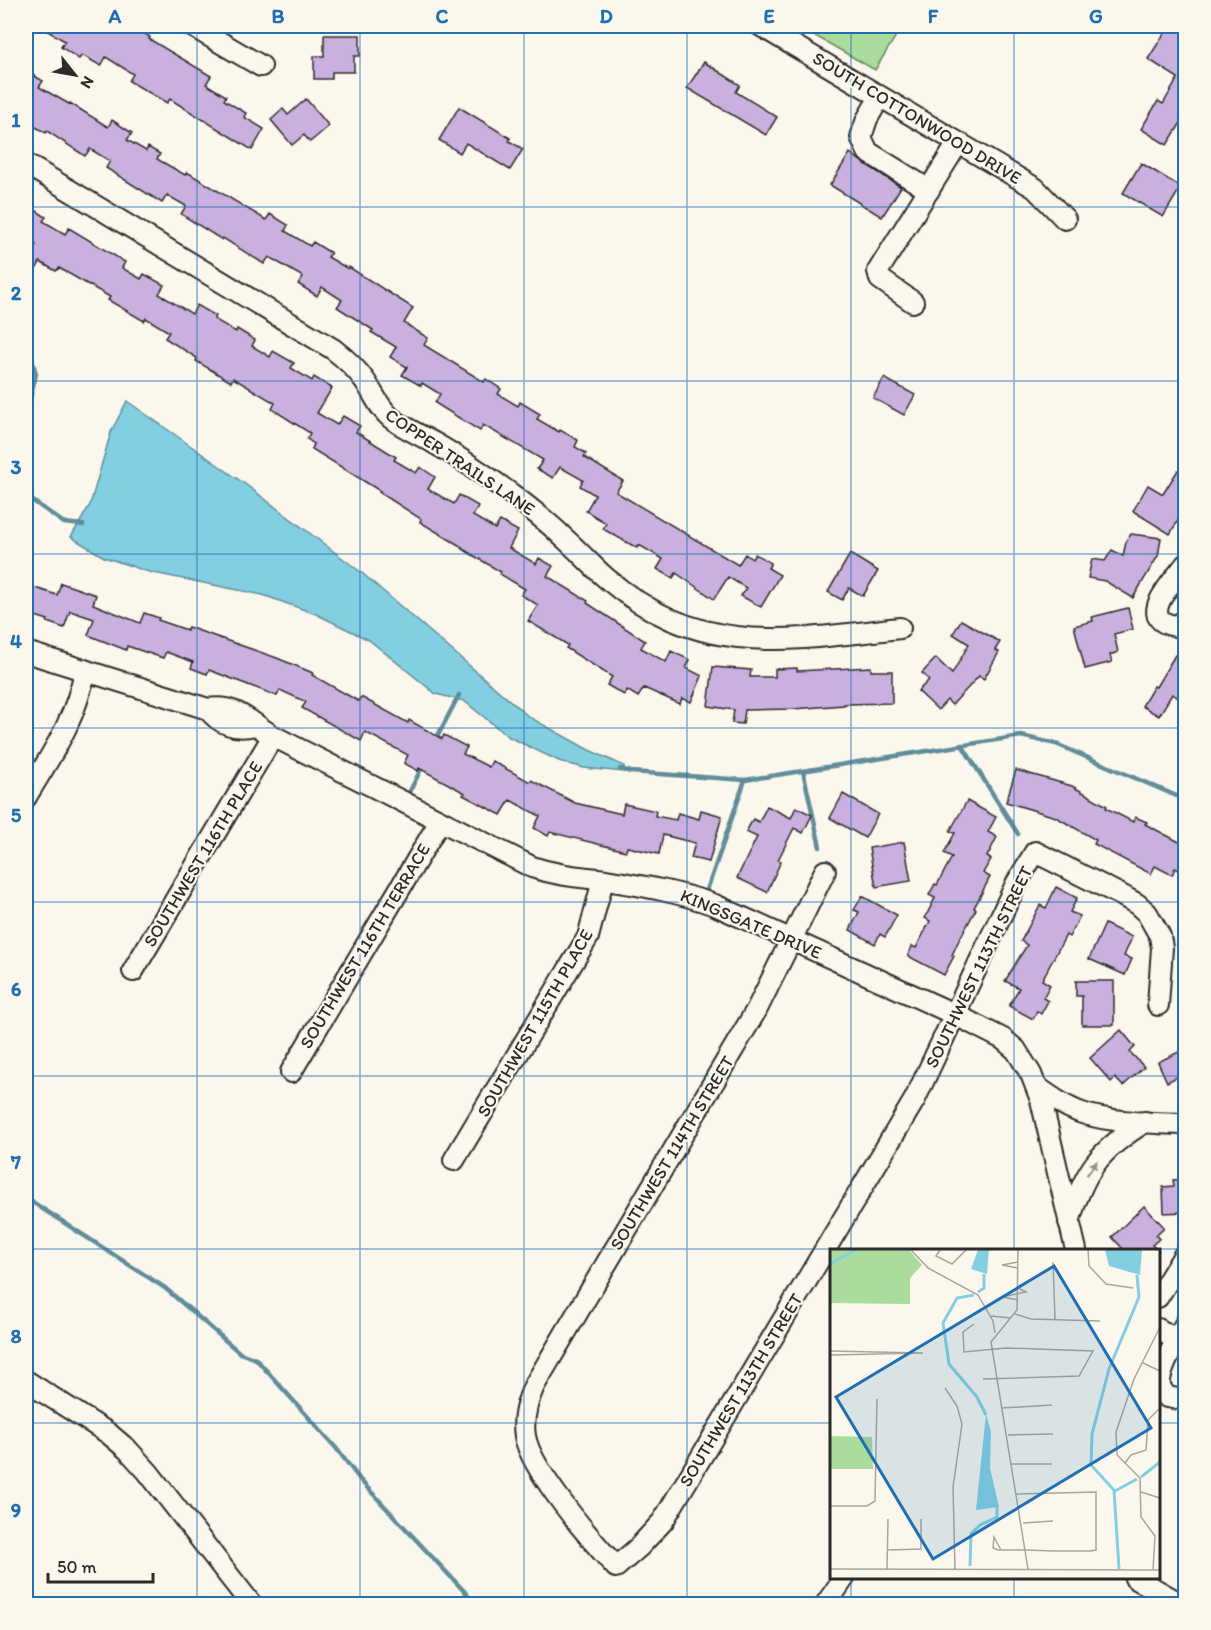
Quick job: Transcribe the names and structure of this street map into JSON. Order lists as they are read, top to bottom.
{
  "streets": {
    "street": [
      "SOUTH COTTONWOOD DRIVE",
      "COPPER TRAILS LANE",
      "SOUTHWEST 116TH PLACE",
      "KINGSGATE DRIVE",
      "SOUTHWEST 116TH TERRACE",
      "SOUTHWEST 113TH STREET",
      "SOUTHWEST 115TH PLACE",
      "SOUTHWEST 114TH STREET"
    ]
  },
  "crossings": [
    ["SOUTHWEST 116TH PLACE", "KINGSGATE DRIVE"],
    ["KINGSGATE DRIVE", "SOUTHWEST 116TH TERRACE"],
    ["KINGSGATE DRIVE", "SOUTHWEST 113TH STREET"],
    ["KINGSGATE DRIVE", "SOUTHWEST 115TH PLACE"],
    ["KINGSGATE DRIVE", "SOUTHWEST 114TH STREET"],
    ["SOUTHWEST 113TH STREET", "SOUTHWEST 114TH STREET"]
  ],
  "scale_bar": "50 m",
  "north": "bottom right",
  "grid": {
    "columns": [
      "A",
      "B",
      "C",
      "D",
      "E",
      "F",
      "G"
    ],
    "rows": [
      "1",
      "2",
      "3",
      "4",
      "5",
      "6",
      "7",
      "8",
      "9"
    ]
  }
}
